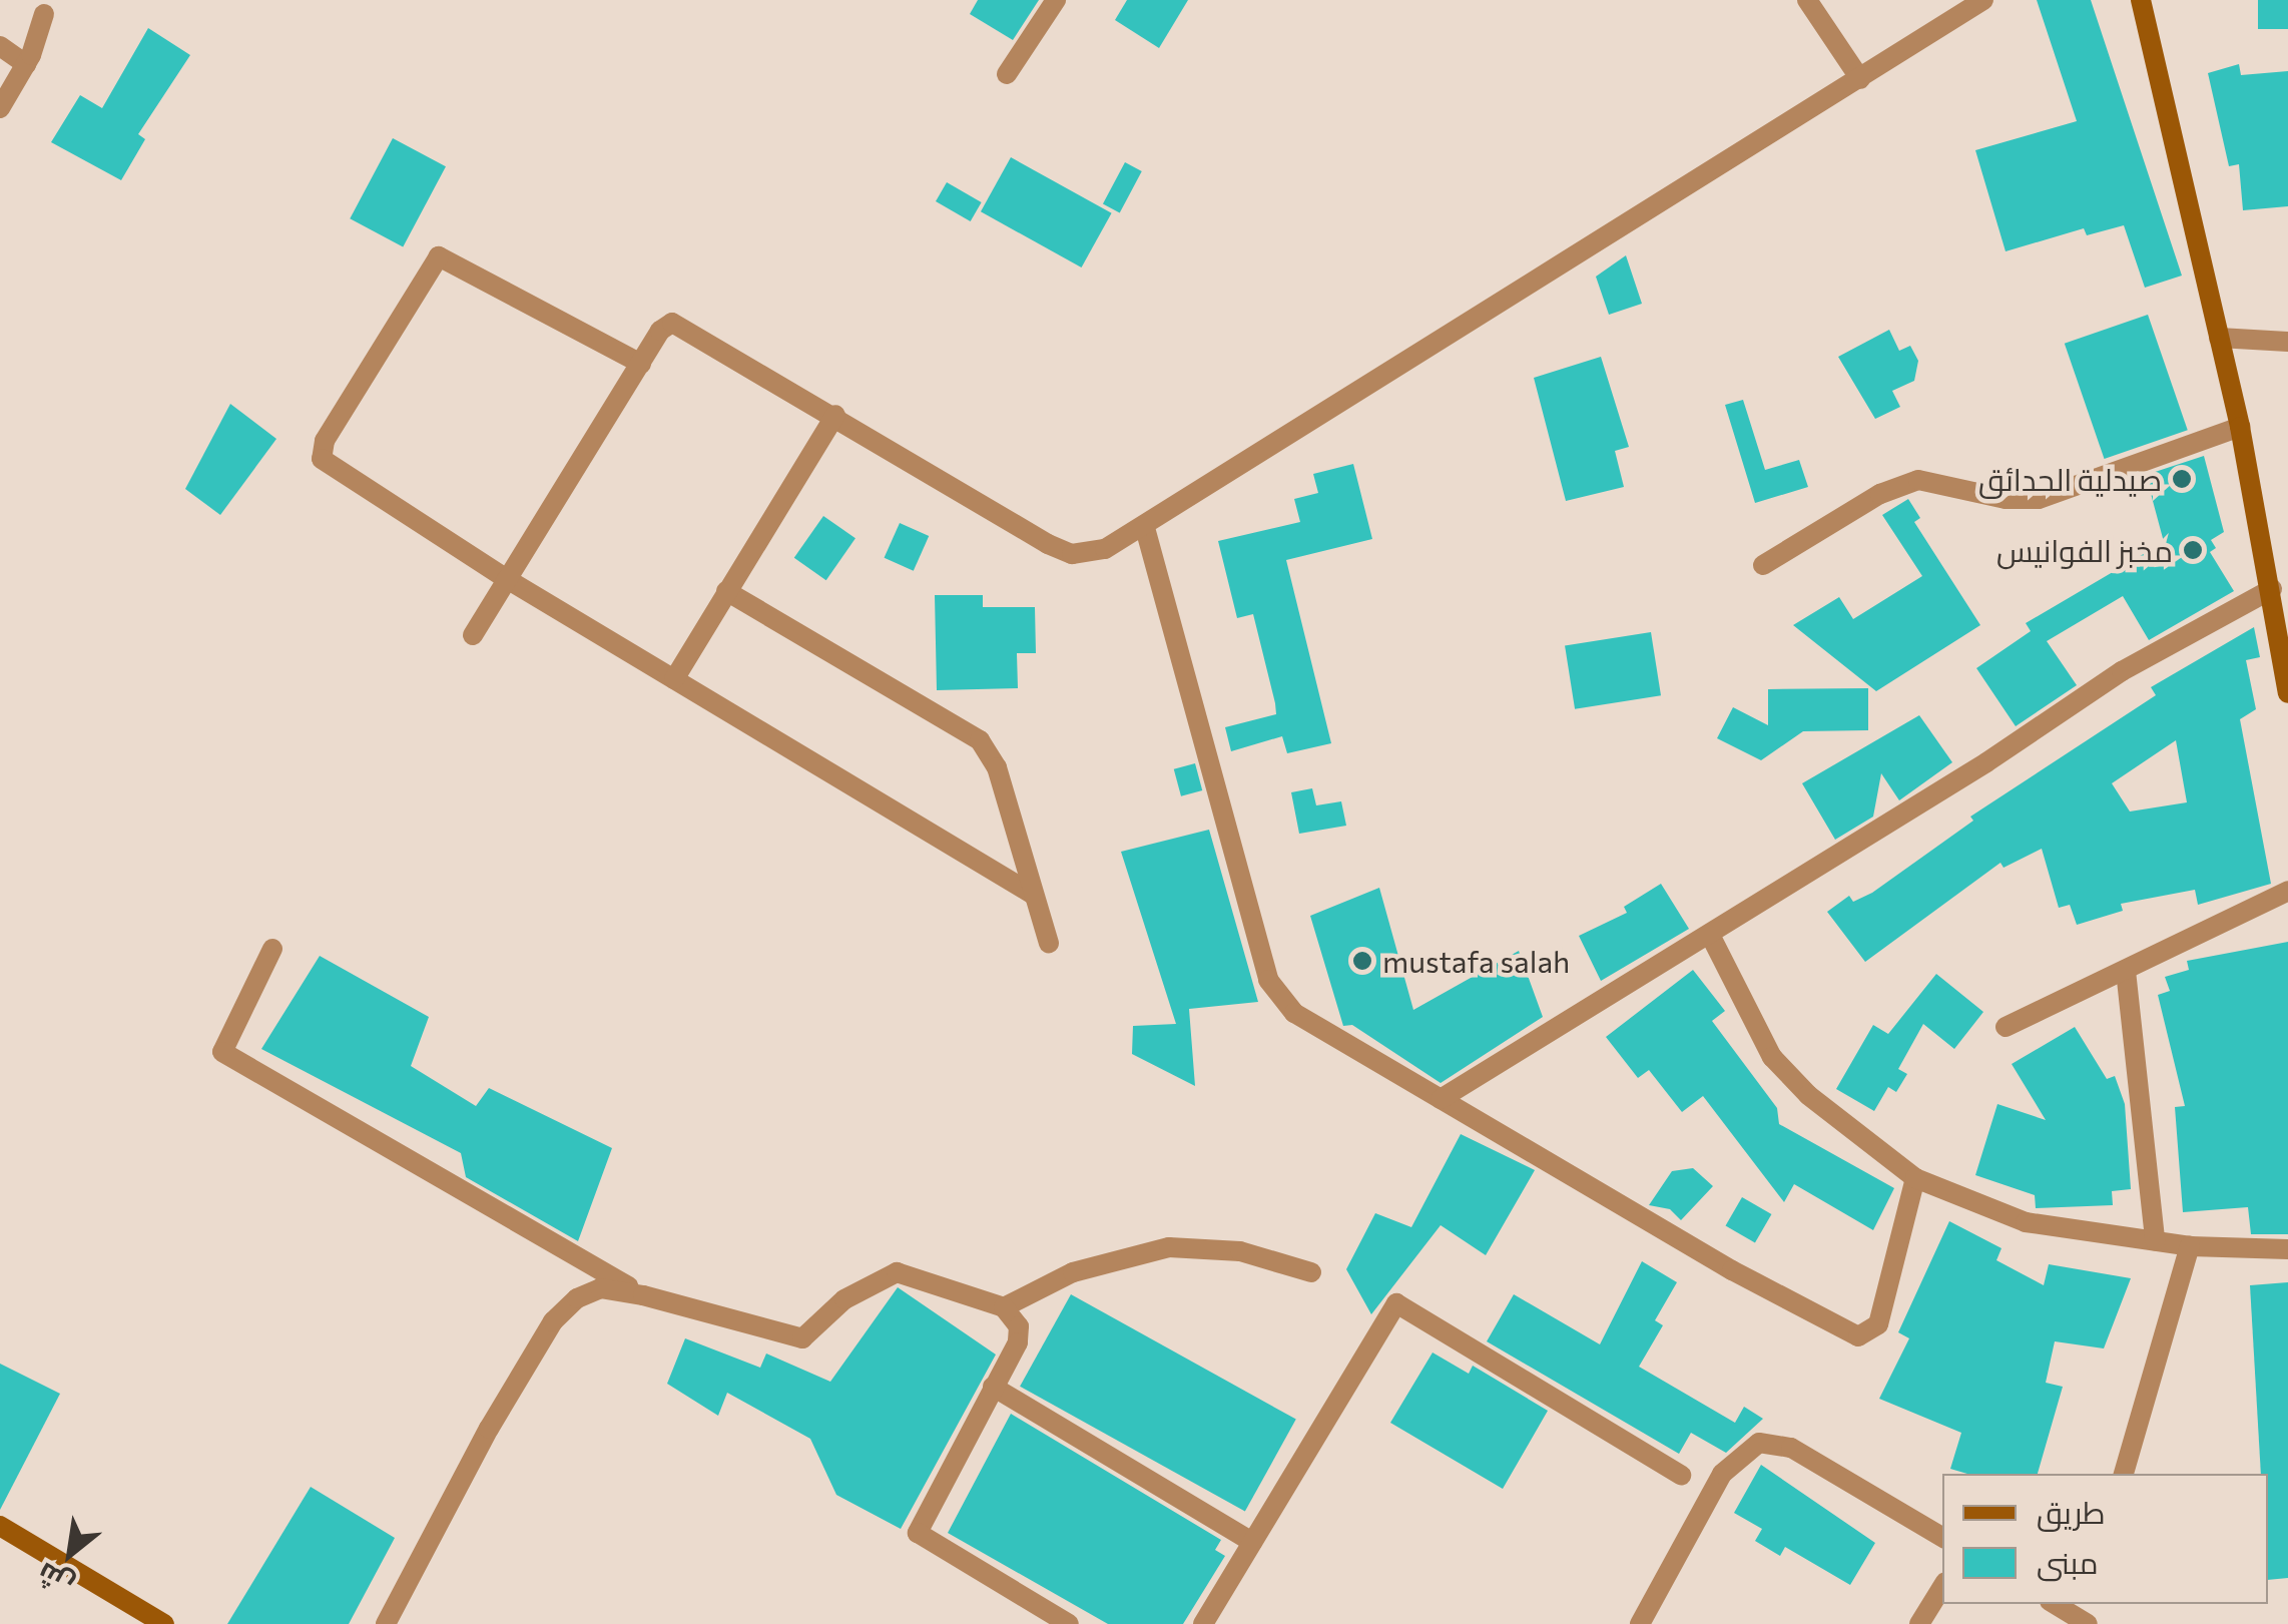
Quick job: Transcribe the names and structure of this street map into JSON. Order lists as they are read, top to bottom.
{
  "places": ["صيدلية الحدائق", "مخبز الفوانيس", "mustafa salah"],
  "legend": ["طريق", "مبنى"],
  "north": "bottom left"
}
